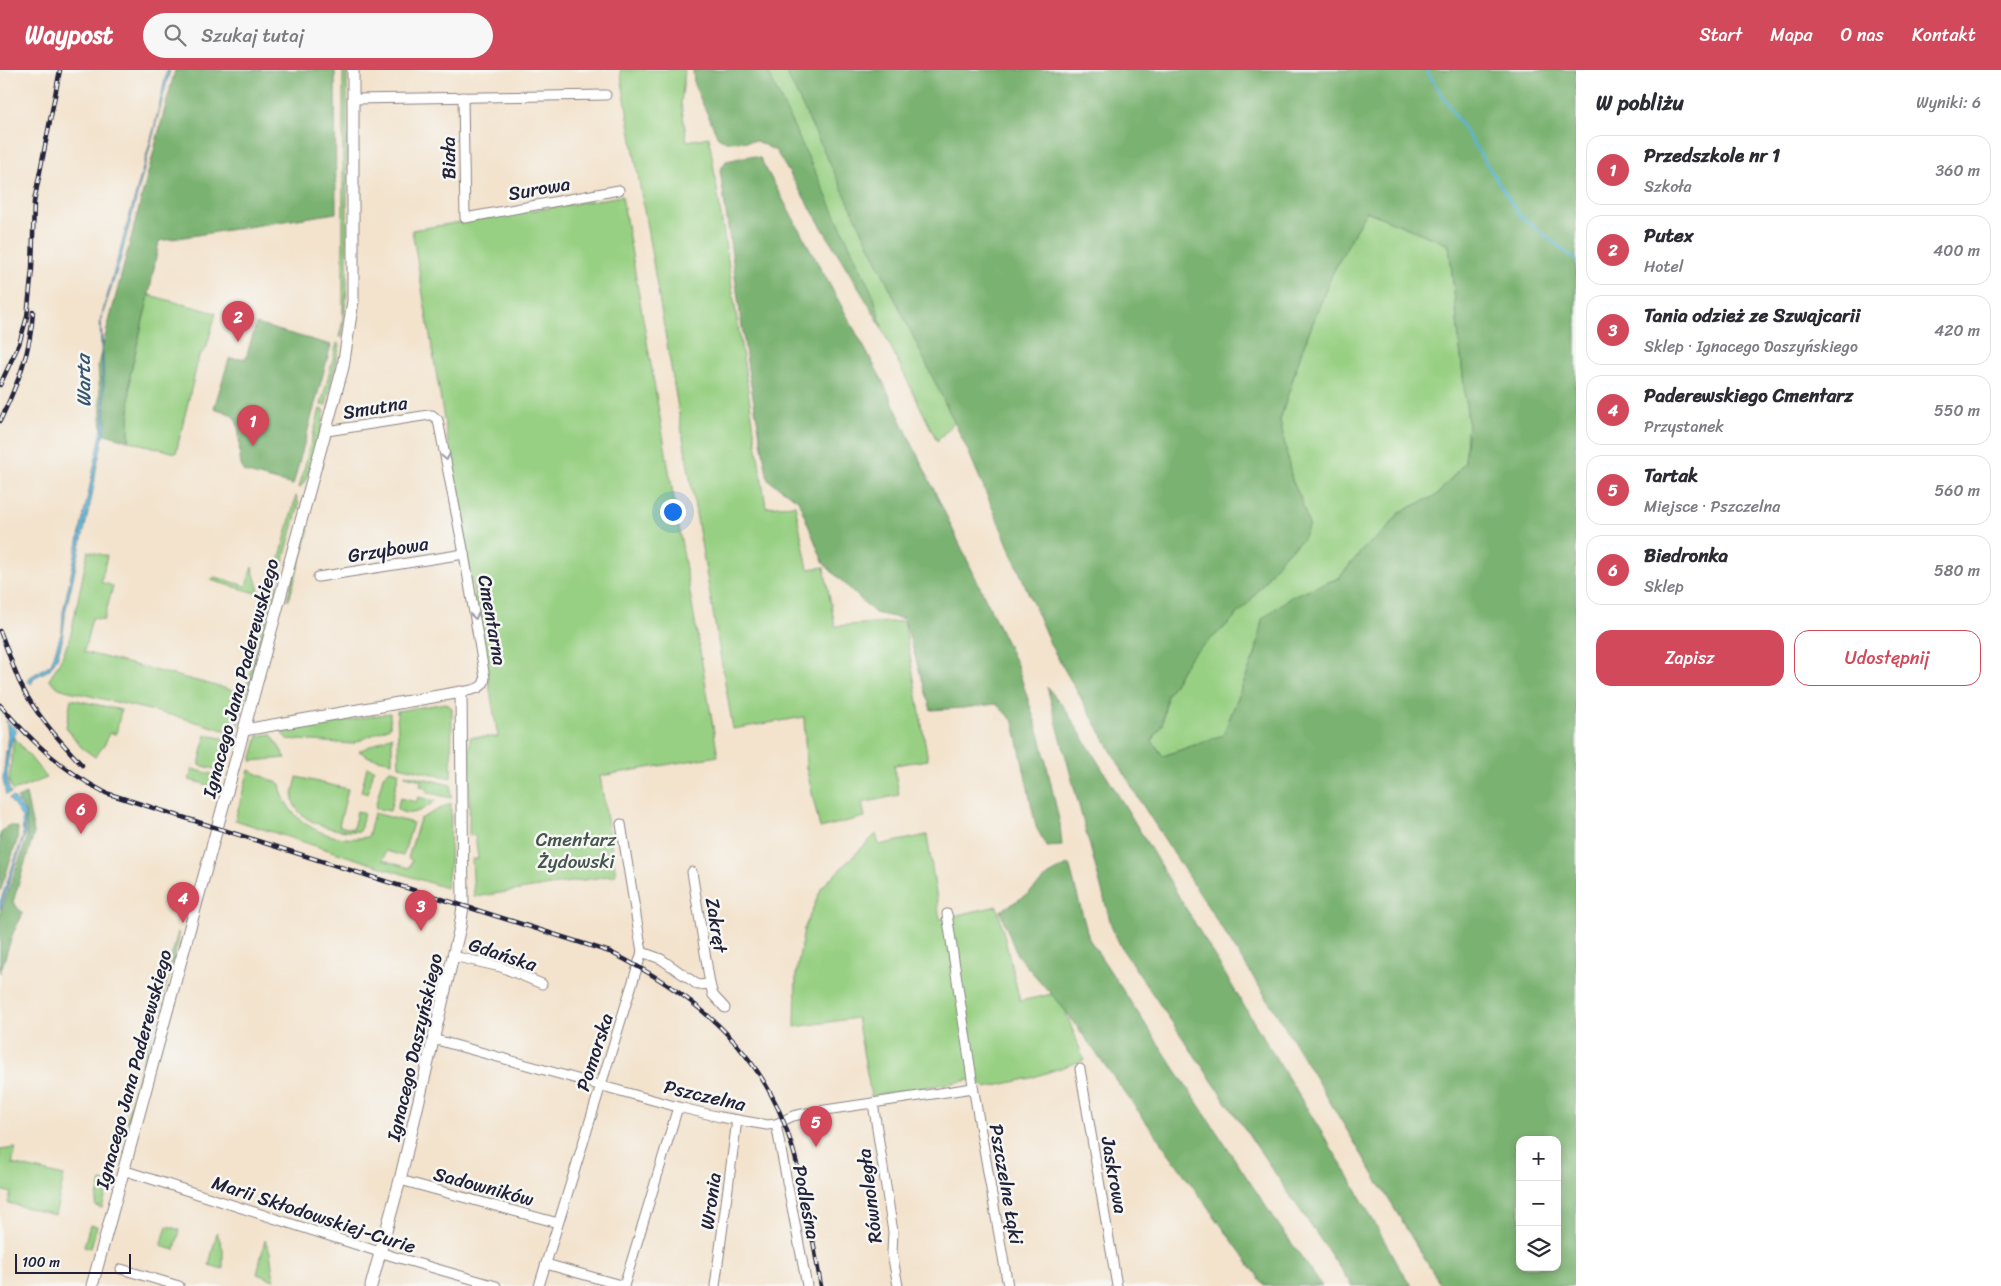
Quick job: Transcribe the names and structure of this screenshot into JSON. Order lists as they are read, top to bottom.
{
  "streets": {
    "main road": ["Cmentarna", "Ignacego Jana Paderewskiego", "Ignacego Daszyńskiego"],
    "street": [
      "Biała",
      "Surowa",
      "Smutna",
      "Grzybowa",
      "Zakręt",
      "Gdańska",
      "Pomorska",
      "Pszczelna",
      "Jaskrowa",
      "Pszczelne Łąki",
      "Sadowników",
      "Równoległa",
      "Wronia",
      "Podleśna",
      "Marii Skłodowskiej-Curie"
    ]
  },
  "crossings": [
    ["Biała", "Surowa"],
    ["Smutna", "Cmentarna"],
    ["Smutna", "Ignacego Jana Paderewskiego"],
    ["Grzybowa", "Cmentarna"],
    ["Cmentarna", "Ignacego Jana Paderewskiego"],
    ["Cmentarna", "Ignacego Daszyńskiego"],
    ["Ignacego Jana Paderewskiego", "Marii Skłodowskiej-Curie"],
    ["Gdańska", "Ignacego Daszyńskiego"],
    ["Ignacego Daszyńskiego", "Pszczelna"],
    ["Ignacego Daszyńskiego", "Sadowników"],
    ["Ignacego Daszyńskiego", "Marii Skłodowskiej-Curie"],
    ["Pomorska", "Pszczelna"],
    ["Pomorska", "Sadowników"],
    ["Pszczelna", "Pszczelne Łąki"],
    ["Pszczelna", "Równoległa"],
    ["Pszczelna", "Wronia"],
    ["Pszczelna", "Podleśna"]
  ],
  "one_way": ["Cmentarna"],
  "water": ["Warta"],
  "parks": ["Cmentarz Żydowski"],
  "scale_bar": "100 m",
  "page": {
    "header": "Waypost",
    "search": "Szukaj tutaj",
    "nav": [
      "Start",
      "Mapa",
      "O nas",
      "Kontakt"
    ],
    "heading": ["W pobliżu", "Wyniki: 6"],
    "list": [
      {
        "mark": "1",
        "name": "Przedszkole nr 1",
        "note": "Szkoła",
        "value": "360 m"
      },
      {
        "mark": "2",
        "name": "Putex",
        "note": "Hotel",
        "value": "400 m"
      },
      {
        "mark": "3",
        "name": "Tania odzież ze Szwajcarii",
        "note": "Sklep · Ignacego Daszyńskiego",
        "value": "420 m"
      },
      {
        "mark": "4",
        "name": "Paderewskiego Cmentarz",
        "note": "Przystanek",
        "value": "550 m"
      },
      {
        "mark": "5",
        "name": "Tartak",
        "note": "Miejsce · Pszczelna",
        "value": "560 m"
      },
      {
        "mark": "6",
        "name": "Biedronka",
        "note": "Sklep",
        "value": "580 m"
      }
    ],
    "pins": [
      "2",
      "1",
      "6",
      "4",
      "3",
      "5"
    ],
    "buttons": ["Zapisz", "Udostępnij"],
    "map_buttons": ["+", "−"],
    "scale": "100 m"
  }
}
